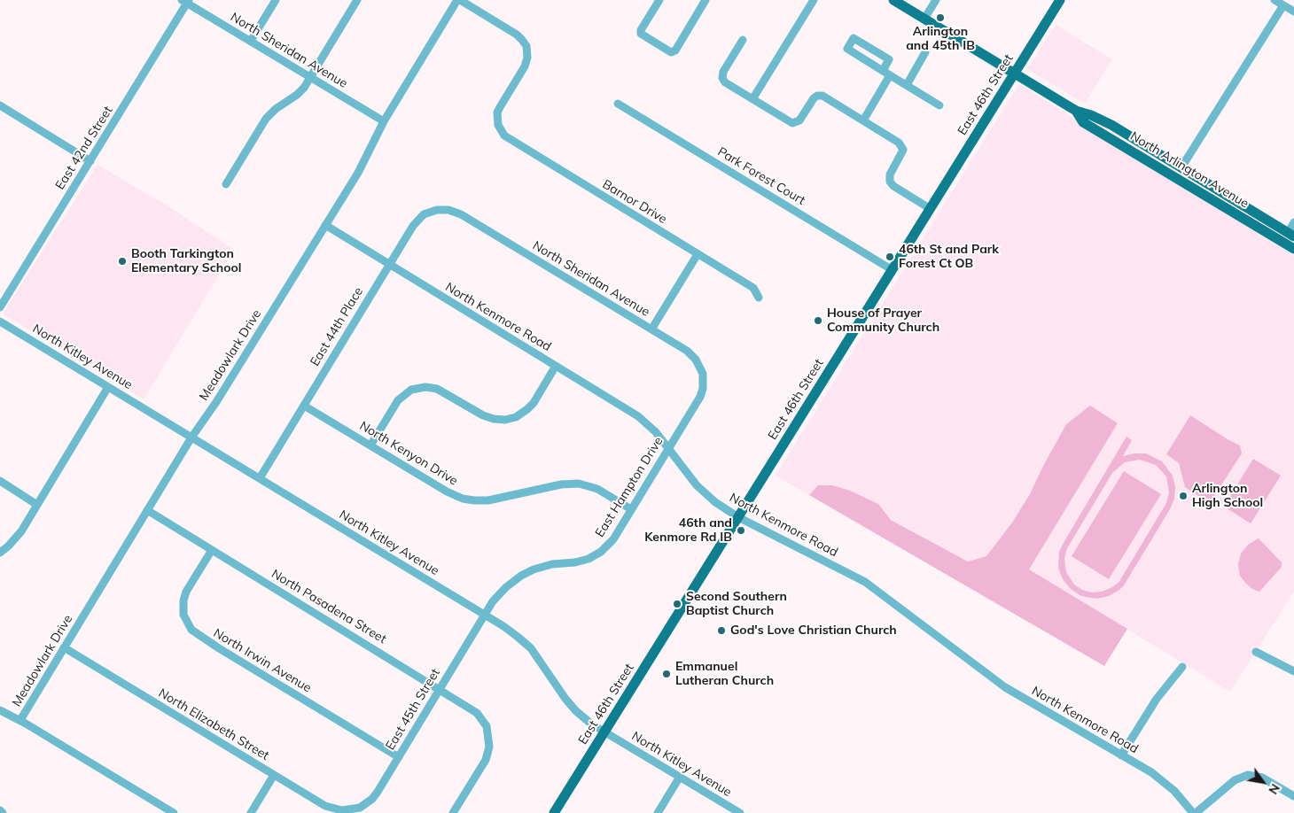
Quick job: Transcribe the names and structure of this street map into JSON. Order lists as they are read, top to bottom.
{
  "streets": {
    "main road": ["East 46th Street", "North Arlington Avenue"],
    "street": [
      "North Sheridan Avenue",
      "East 42nd Street",
      "Park Forest Court",
      "Barnor Drive",
      "North Kenmore Road",
      "East 44th Place",
      "Meadowlark Drive",
      "North Kitley Avenue",
      "North Kenyon Drive",
      "East Hampton Drive",
      "North Pasadena Street",
      "North Irwin Avenue",
      "East 45th Street",
      "North Elizabeth Street"
    ]
  },
  "crossings": [
    ["North Sheridan Avenue", "East 42nd Street"],
    ["North Sheridan Avenue", "East 44th Place"],
    ["North Sheridan Avenue", "Meadowlark Drive"],
    ["North Sheridan Avenue", "East Hampton Drive"],
    ["East 46th Street", "North Arlington Avenue"],
    ["East 46th Street", "Park Forest Court"],
    ["East 46th Street", "North Kenmore Road"],
    ["East 46th Street", "North Kitley Avenue"],
    ["Barnor Drive", "Meadowlark Drive"],
    ["North Kenmore Road", "East 44th Place"],
    ["North Kenmore Road", "Meadowlark Drive"],
    ["North Kenmore Road", "East Hampton Drive"],
    ["East 44th Place", "North Kitley Avenue"],
    ["East 44th Place", "North Kenyon Drive"],
    ["Meadowlark Drive", "North Kitley Avenue"],
    ["Meadowlark Drive", "North Pasadena Street"],
    ["Meadowlark Drive", "North Elizabeth Street"],
    ["North Kitley Avenue", "East Hampton Drive"],
    ["North Kitley Avenue", "East 45th Street"],
    ["North Kenyon Drive", "East Hampton Drive"],
    ["East Hampton Drive", "East 45th Street"],
    ["North Pasadena Street", "North Irwin Avenue"],
    ["North Pasadena Street", "East 45th Street"],
    ["North Irwin Avenue", "East 45th Street"],
    ["East 45th Street", "North Elizabeth Street"]
  ],
  "places": [
    "Arlington and 45th IB",
    "46th St and Park Forest Ct OB",
    "Booth Tarkington Elementary School",
    "House of Prayer Community Church",
    "Arlington High School",
    "46th and Kenmore Rd IB",
    "Second Southern Baptist Church",
    "God's Love Christian Church",
    "Emmanuel Lutheran Church"
  ],
  "north": "bottom right"
}
